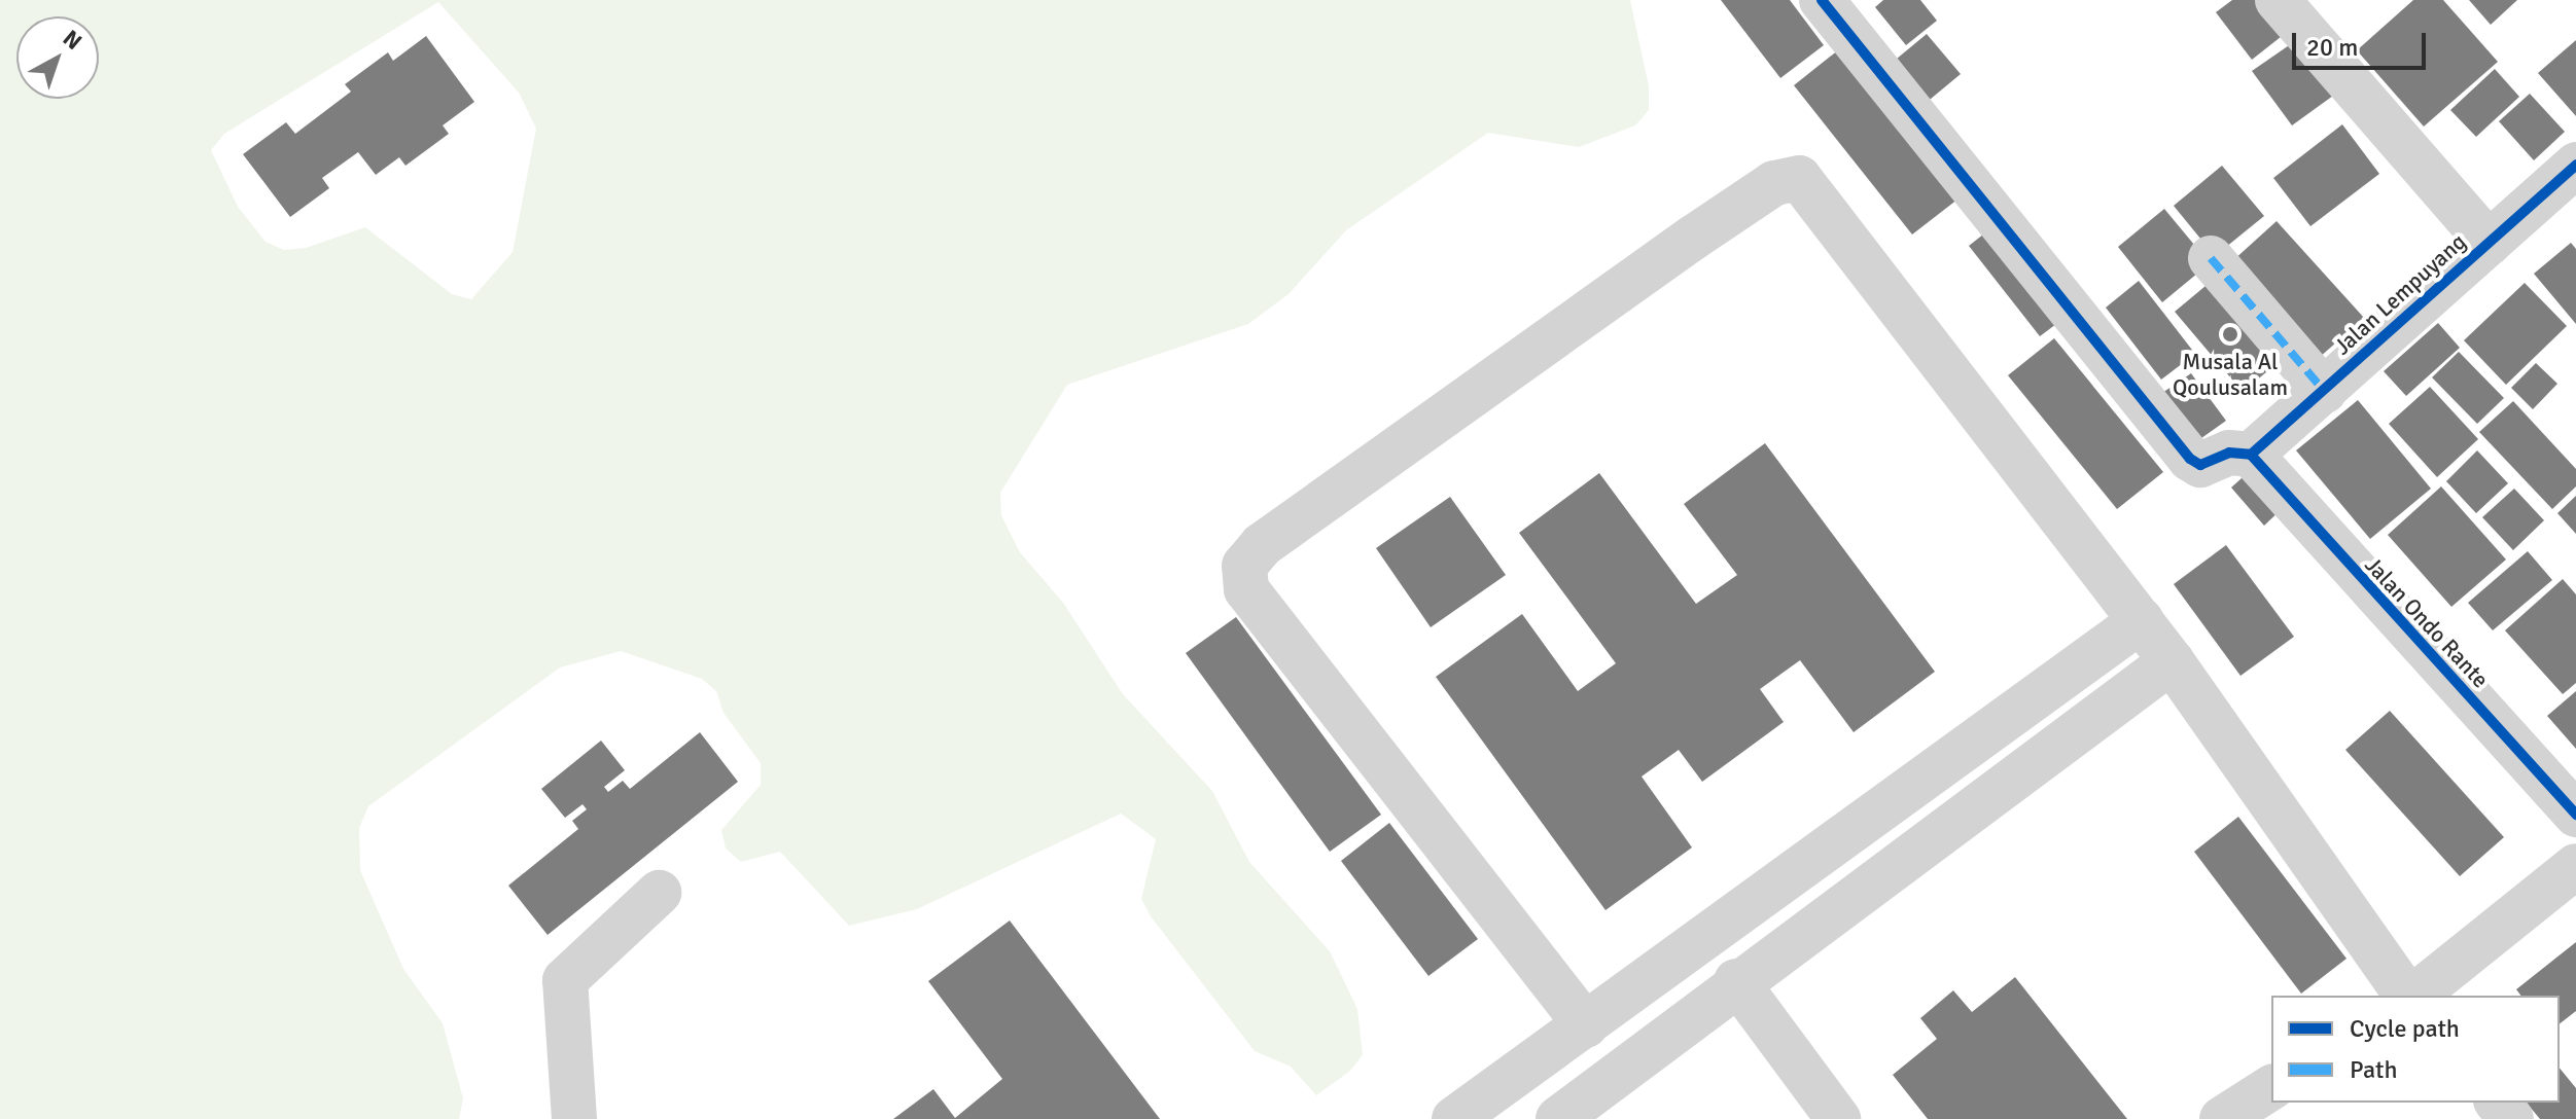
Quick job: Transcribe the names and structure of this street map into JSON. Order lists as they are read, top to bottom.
{
  "streets": {
    "street": ["Jalan Lempuyang", "Jalan Ondo Rante"]
  },
  "crossings": [
    ["Jalan Lempuyang", "Jalan Ondo Rante"]
  ],
  "places": ["Musala Al Qoulusalam"],
  "legend": ["Cycle path", "Path"],
  "scale_bar": "20 m",
  "north": "top right"
}
